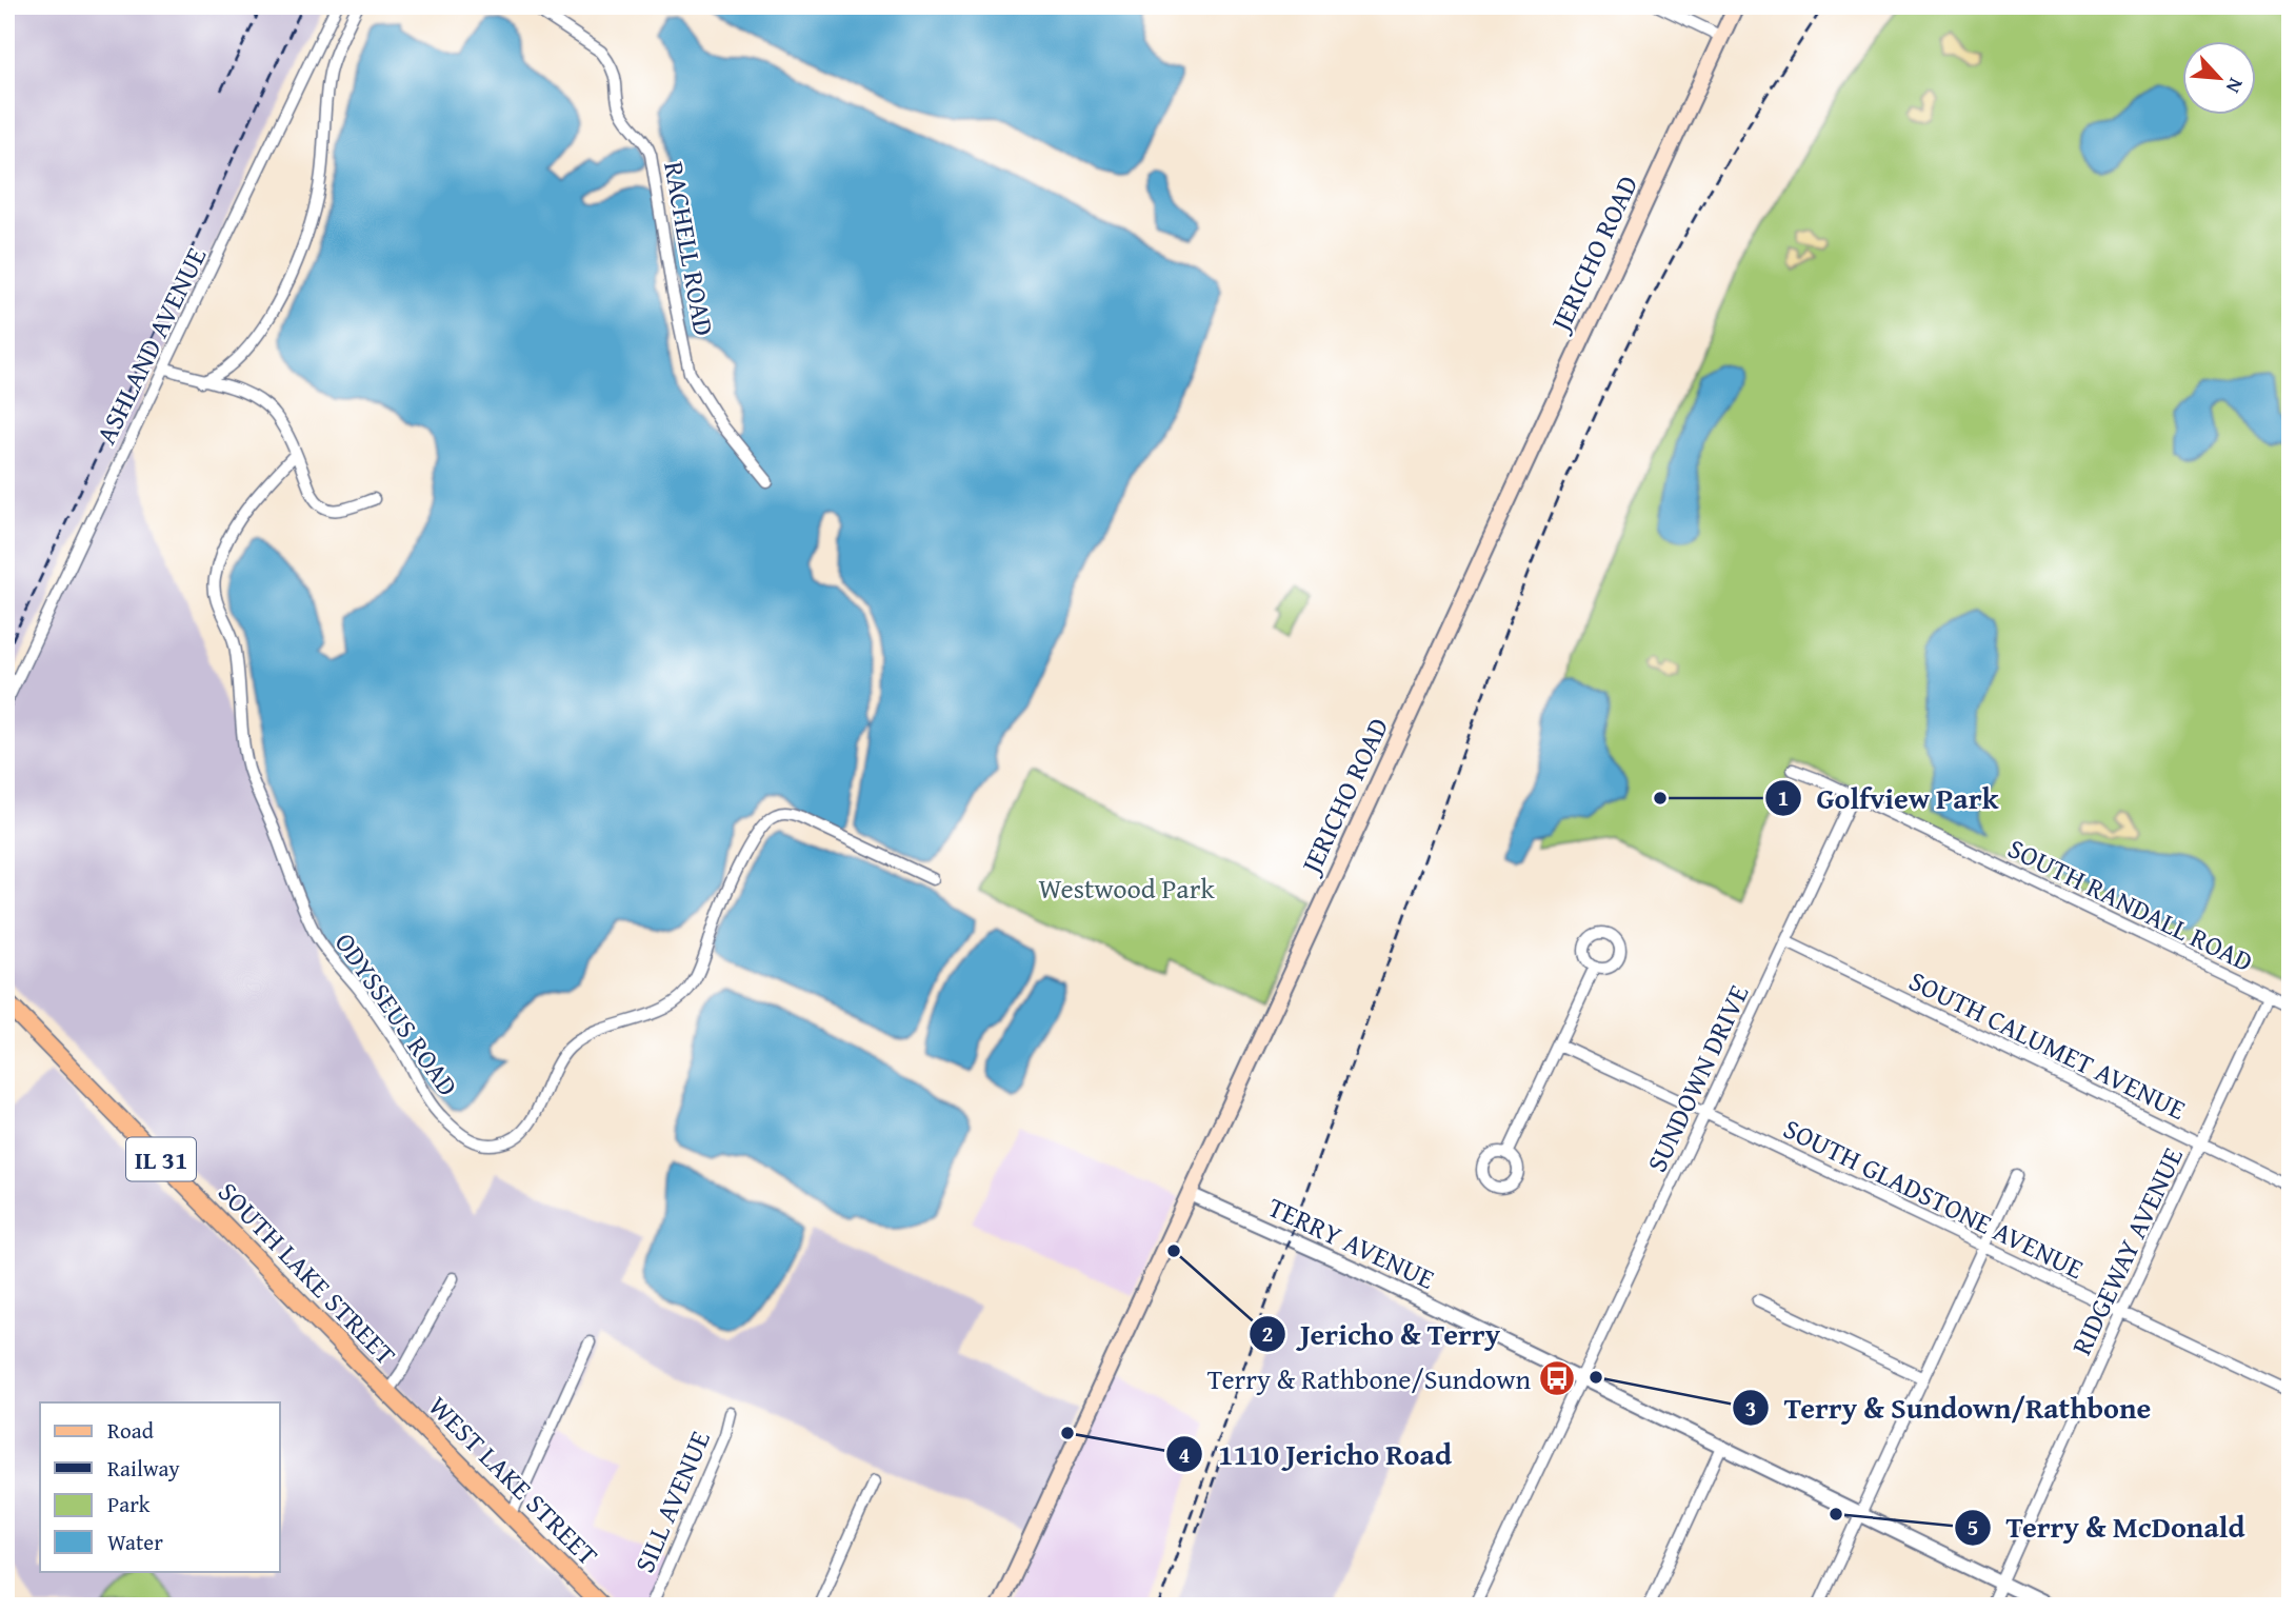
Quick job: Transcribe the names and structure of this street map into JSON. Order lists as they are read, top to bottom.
{
  "streets": {
    "main road": [
      "JERICHO ROAD",
      "IL 31",
      "SOUTH LAKE STREET",
      "WEST LAKE STREET"
    ],
    "street": [
      "RACHELL ROAD",
      "ASHLAND AVENUE",
      "SOUTH RANDALL ROAD",
      "ODYSSEUS ROAD",
      "SOUTH CALUMET AVENUE",
      "SUNDOWN DRIVE",
      "SOUTH GLADSTONE AVENUE",
      "TERRY AVENUE",
      "RIDGEWAY AVENUE",
      "SILL AVENUE"
    ]
  },
  "crossings": [
    ["JERICHO ROAD", "TERRY AVENUE"],
    ["SOUTH RANDALL ROAD", "SUNDOWN DRIVE"],
    ["SOUTH RANDALL ROAD", "RIDGEWAY AVENUE"],
    ["SOUTH CALUMET AVENUE", "SUNDOWN DRIVE"],
    ["SOUTH CALUMET AVENUE", "RIDGEWAY AVENUE"],
    ["SUNDOWN DRIVE", "SOUTH GLADSTONE AVENUE"],
    ["SUNDOWN DRIVE", "TERRY AVENUE"],
    ["SOUTH GLADSTONE AVENUE", "RIDGEWAY AVENUE"],
    ["TERRY AVENUE", "RIDGEWAY AVENUE"],
    ["SOUTH LAKE STREET", "WEST LAKE STREET"]
  ],
  "parks": ["Westwood Park"],
  "places": {
    "other": [
      "Golfview Park",
      "Jericho & Terry",
      "Terry & Sundown/Rathbone",
      "1110 Jericho Road",
      "Terry & McDonald"
    ],
    "bus stop": ["Terry & Rathbone/Sundown"]
  },
  "legend": [
    "Road",
    "Railway",
    "Park",
    "Water"
  ],
  "north": "bottom right"
}
